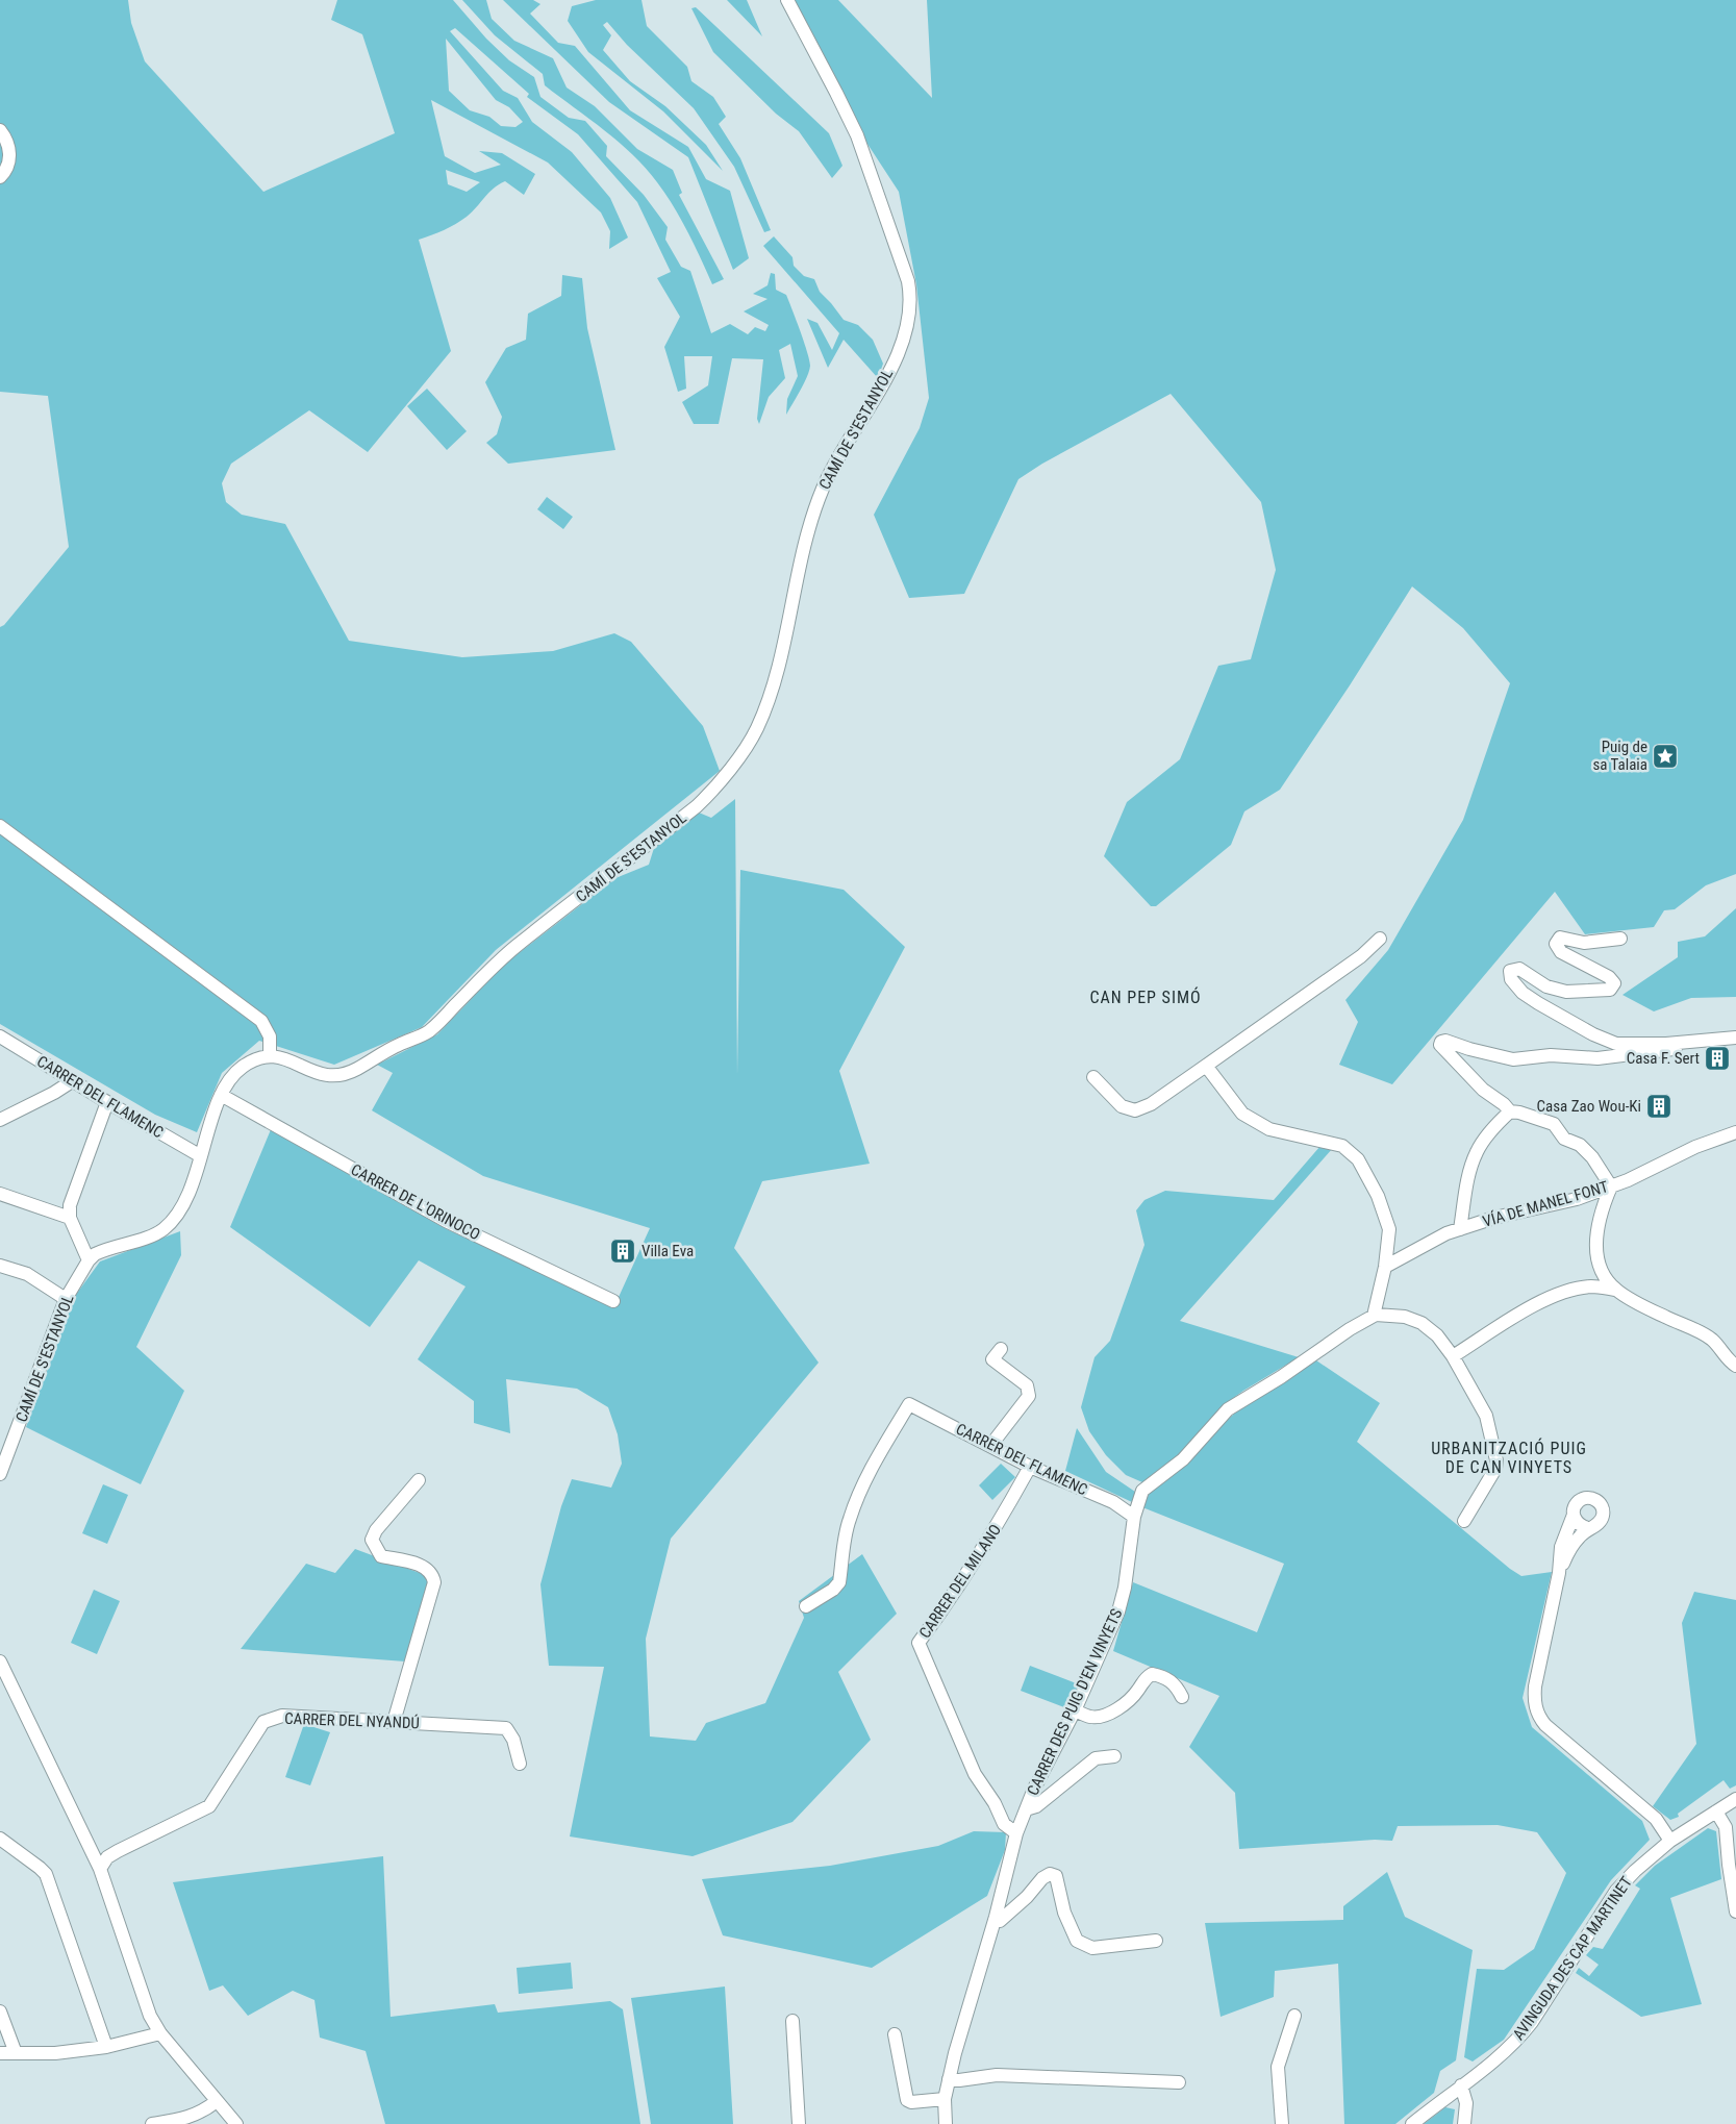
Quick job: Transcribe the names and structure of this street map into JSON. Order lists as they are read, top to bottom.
{
  "streets": {
    "street": [
      "CAMÍ DE S'ESTANYOL",
      "CARRER DEL FLAMENC",
      "CARRER DE L'ORINOCO",
      "VÍA DE MANEL FONT",
      "CARRER DEL MILANO",
      "CARRER DES PUIG D'EN VINYETS",
      "CARRER DEL NYANDÚ",
      "AVINGUDA DES CAP MARTINET"
    ]
  },
  "crossings": [
    ["CARRER DEL FLAMENC", "CARRER DEL MILANO"],
    ["CARRER DEL FLAMENC", "CARRER DES PUIG D'EN VINYETS"],
    ["CARRER DEL MILANO", "CARRER DES PUIG D'EN VINYETS"]
  ],
  "districts": ["CAN PEP SIMÓ", "URBANITZACIÓ PUIG DE CAN VINYETS"],
  "places": {
    "place": ["Puig de sa Talaia"],
    "building": ["Casa F. Sert", "Casa Zao Wou-Ki", "Villa Eva"]
  }
}
